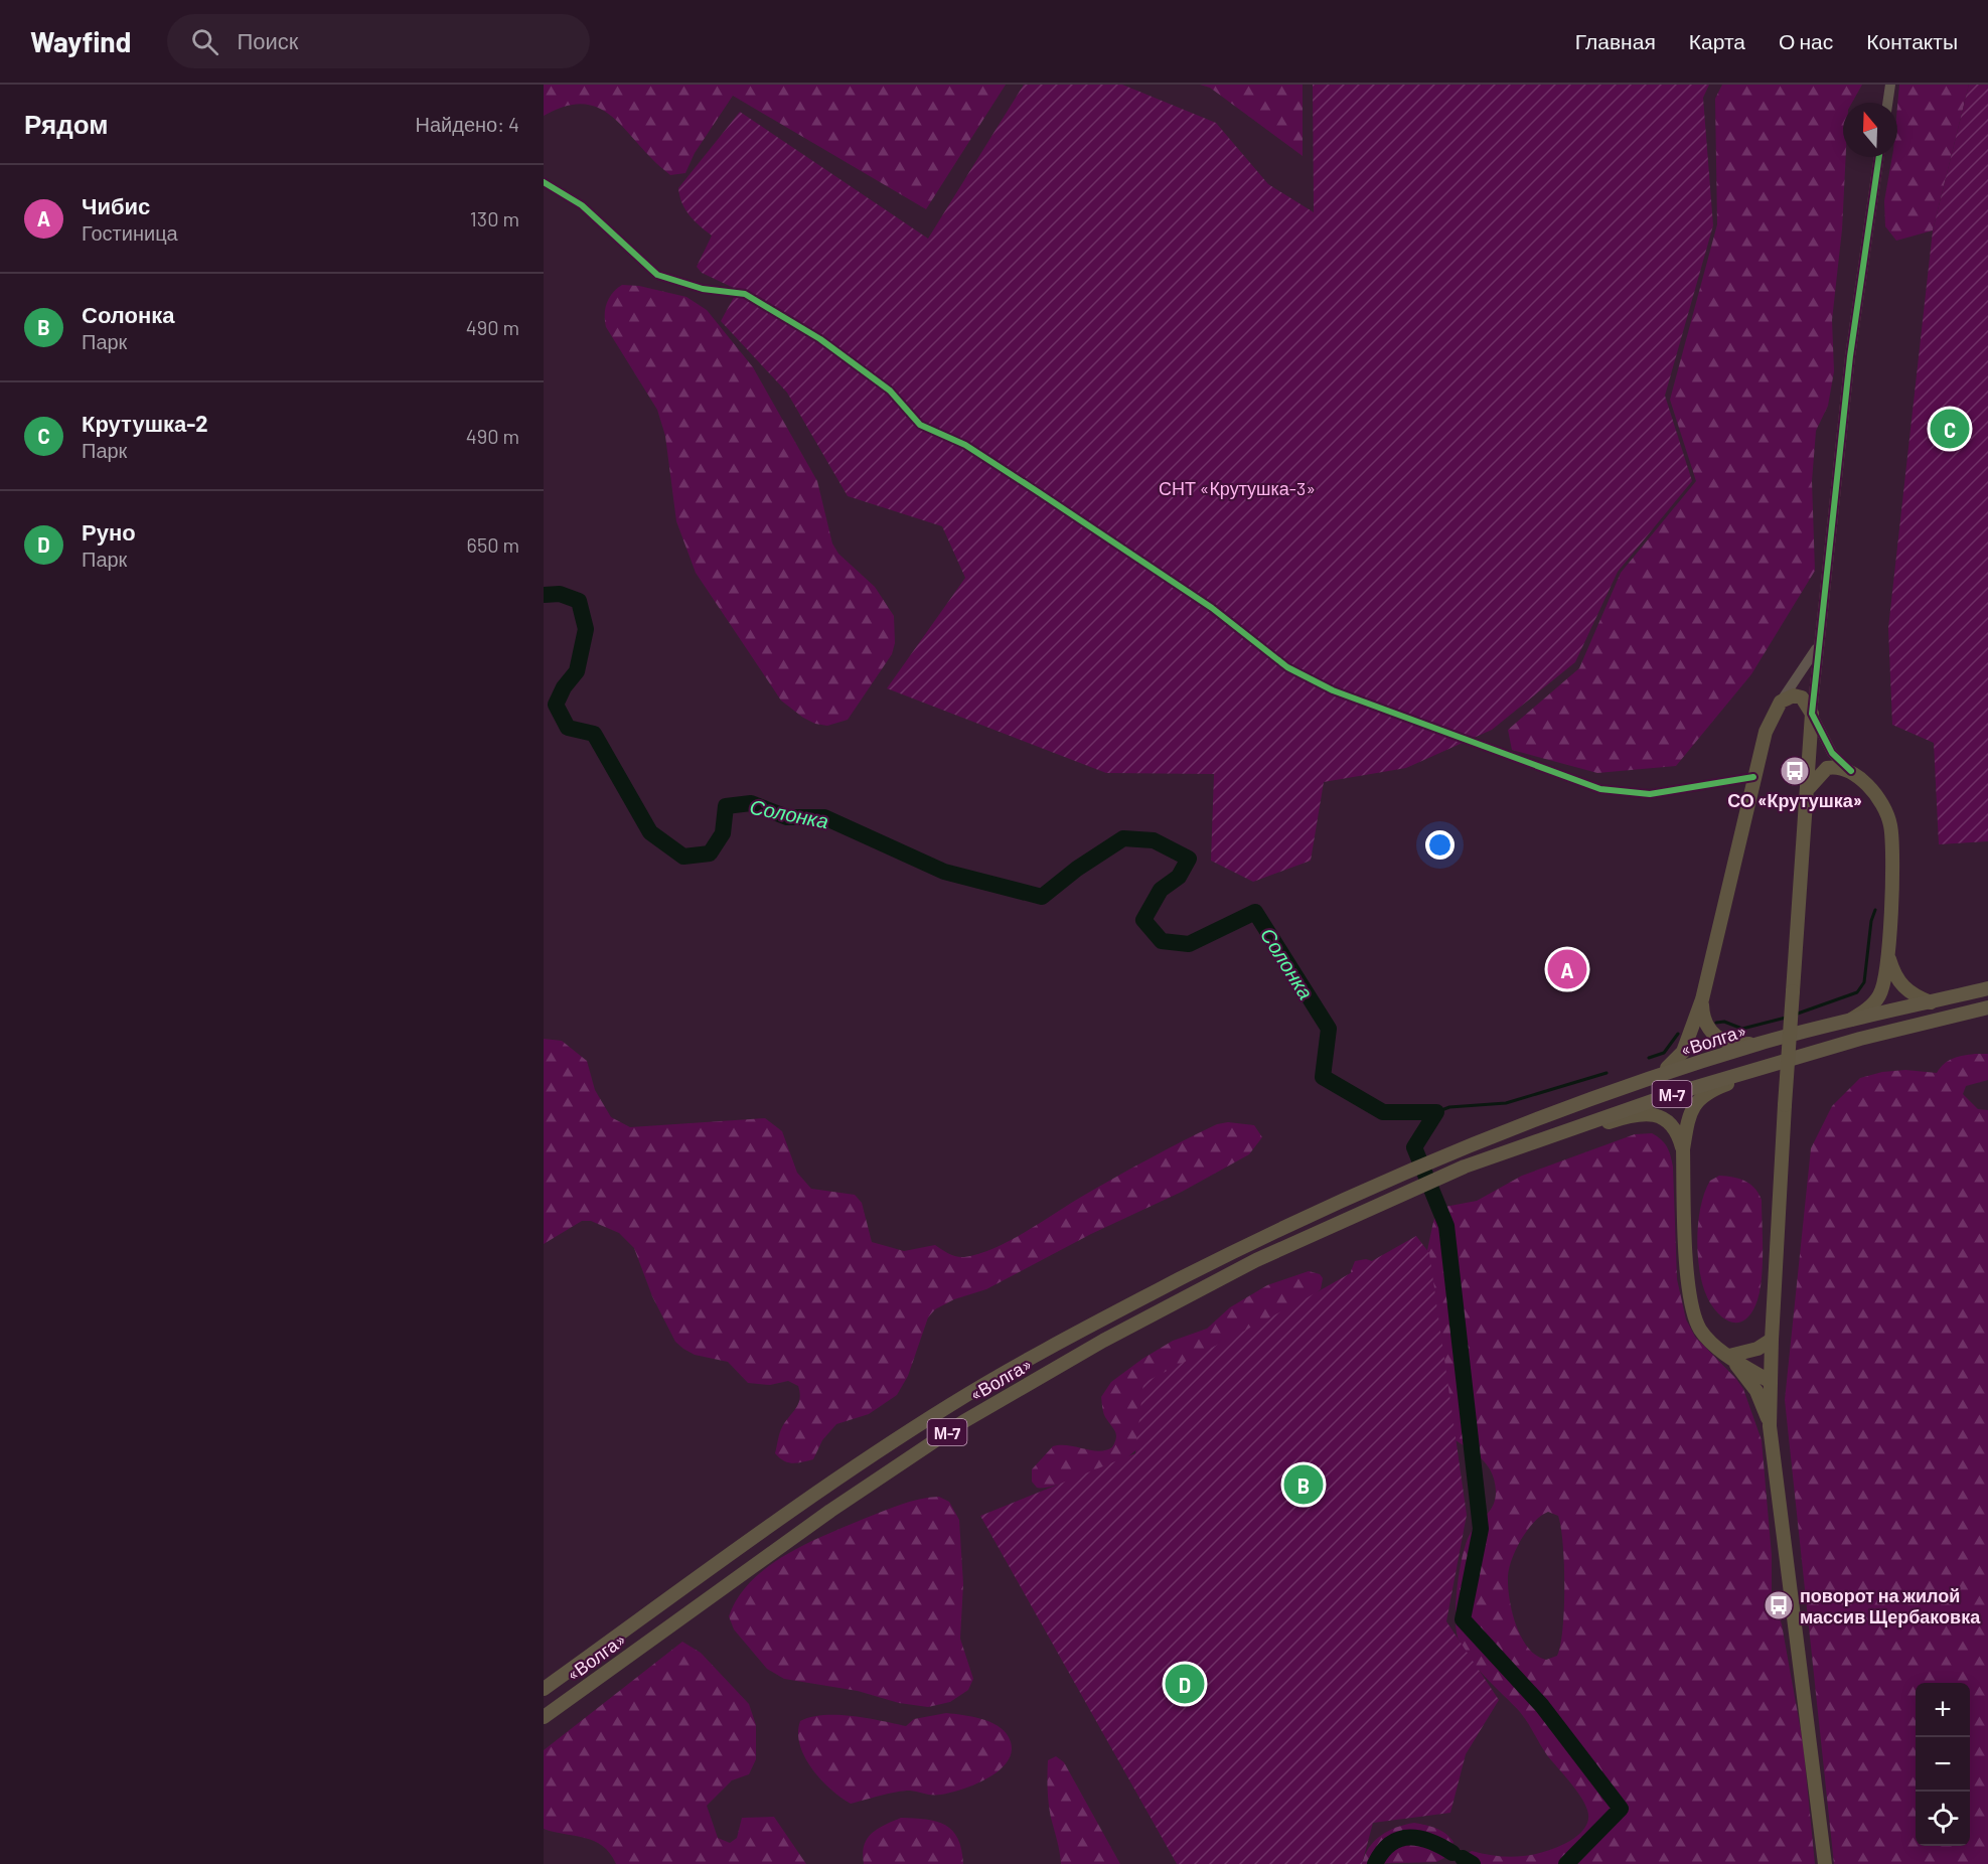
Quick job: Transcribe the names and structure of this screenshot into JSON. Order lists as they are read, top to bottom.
{
  "streets": {
    "highway": ["«Волга»", "М-7"]
  },
  "crossings": [
    ["«Волга»", "М-7"]
  ],
  "water": ["Солонка"],
  "parks": ["СНТ «Крутушка-3»"],
  "places": {
    "bus stop": ["СО «Крутушка»", "поворот на жилой массив Щербаковка"]
  },
  "north": "top",
  "page": {
    "header": "Wayfind",
    "search": "Поиск",
    "nav": [
      "Главная",
      "Карта",
      "О нас",
      "Контакты"
    ],
    "heading": ["Рядом", "Найдено: 4"],
    "list": [
      {
        "mark": "A",
        "name": "Чибис",
        "note": "Гостиница",
        "value": "130 m"
      },
      {
        "mark": "B",
        "name": "Солонка",
        "note": "Парк",
        "value": "490 m"
      },
      {
        "mark": "C",
        "name": "Крутушка-2",
        "note": "Парк",
        "value": "490 m"
      },
      {
        "mark": "D",
        "name": "Руно",
        "note": "Парк",
        "value": "650 m"
      }
    ],
    "pins": [
      "C",
      "A",
      "B",
      "D"
    ],
    "map_buttons": ["+", "−"]
  }
}
